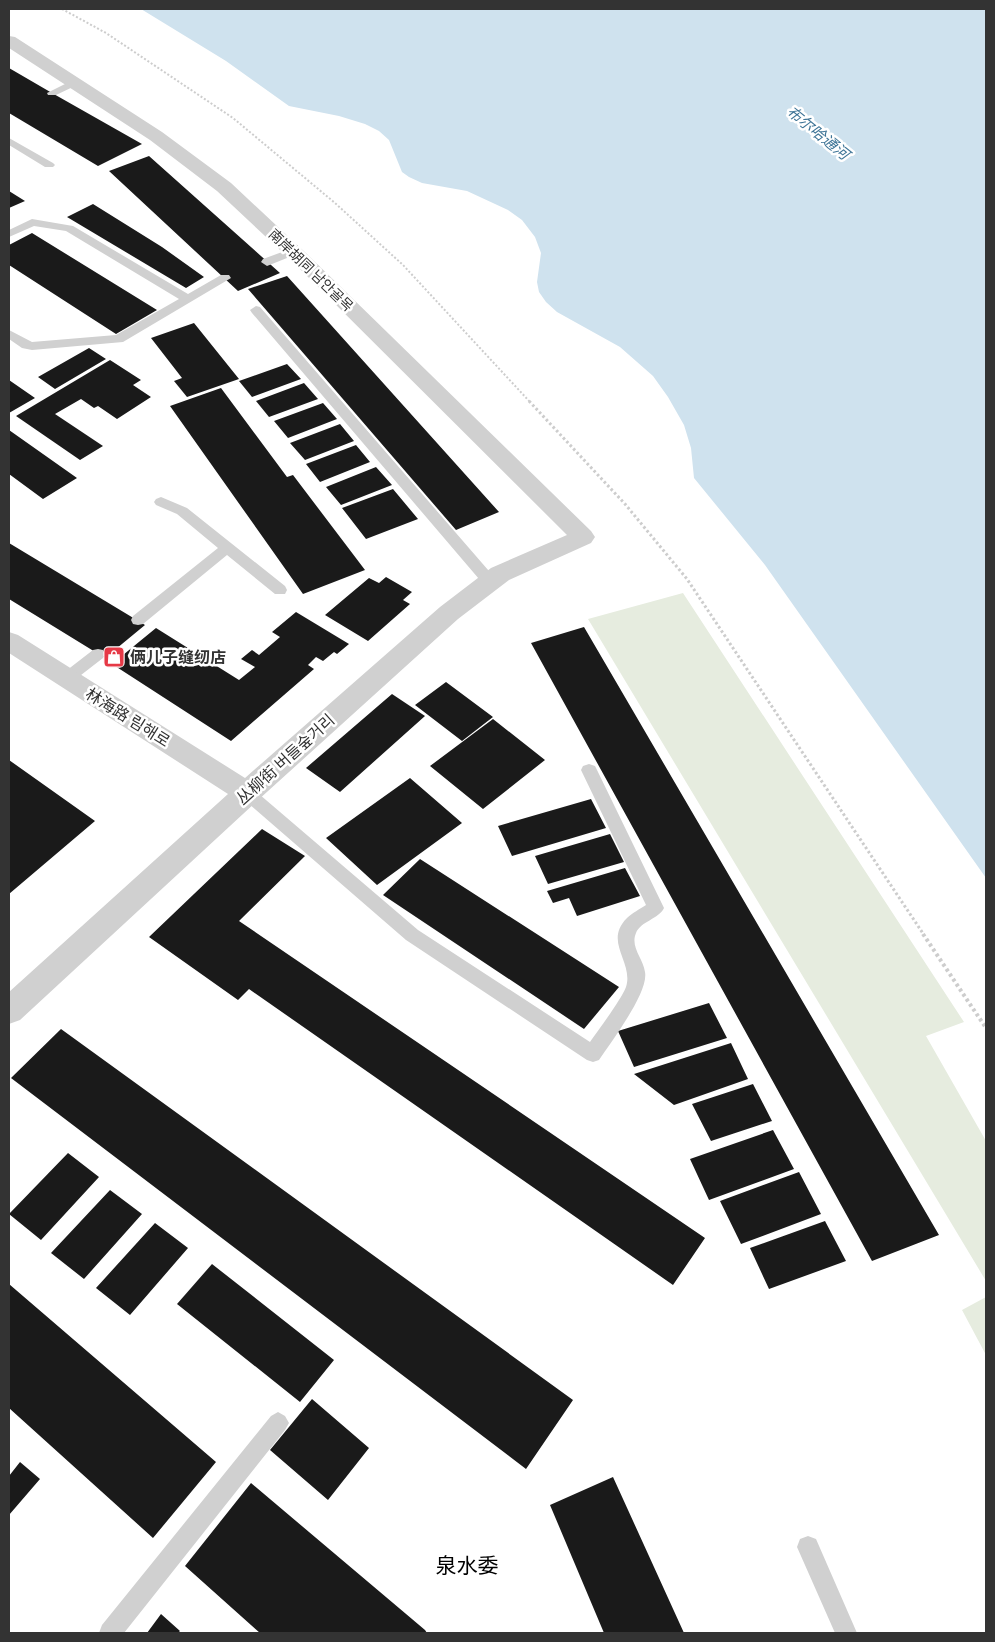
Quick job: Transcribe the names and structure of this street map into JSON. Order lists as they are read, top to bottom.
{
  "streets": {
    "street": ["南岸胡同 남안골목", "林海路 림해로", "丛柳街 버들숲거리"]
  },
  "crossings": [
    ["南岸胡同 남안골목", "丛柳街 버들숲거리"],
    ["林海路 림해로", "丛柳街 버들숲거리"]
  ],
  "districts": ["泉水委"],
  "water": ["布尔哈通河"],
  "places": {
    "shop": ["俩儿子缝纫店"]
  }
}
